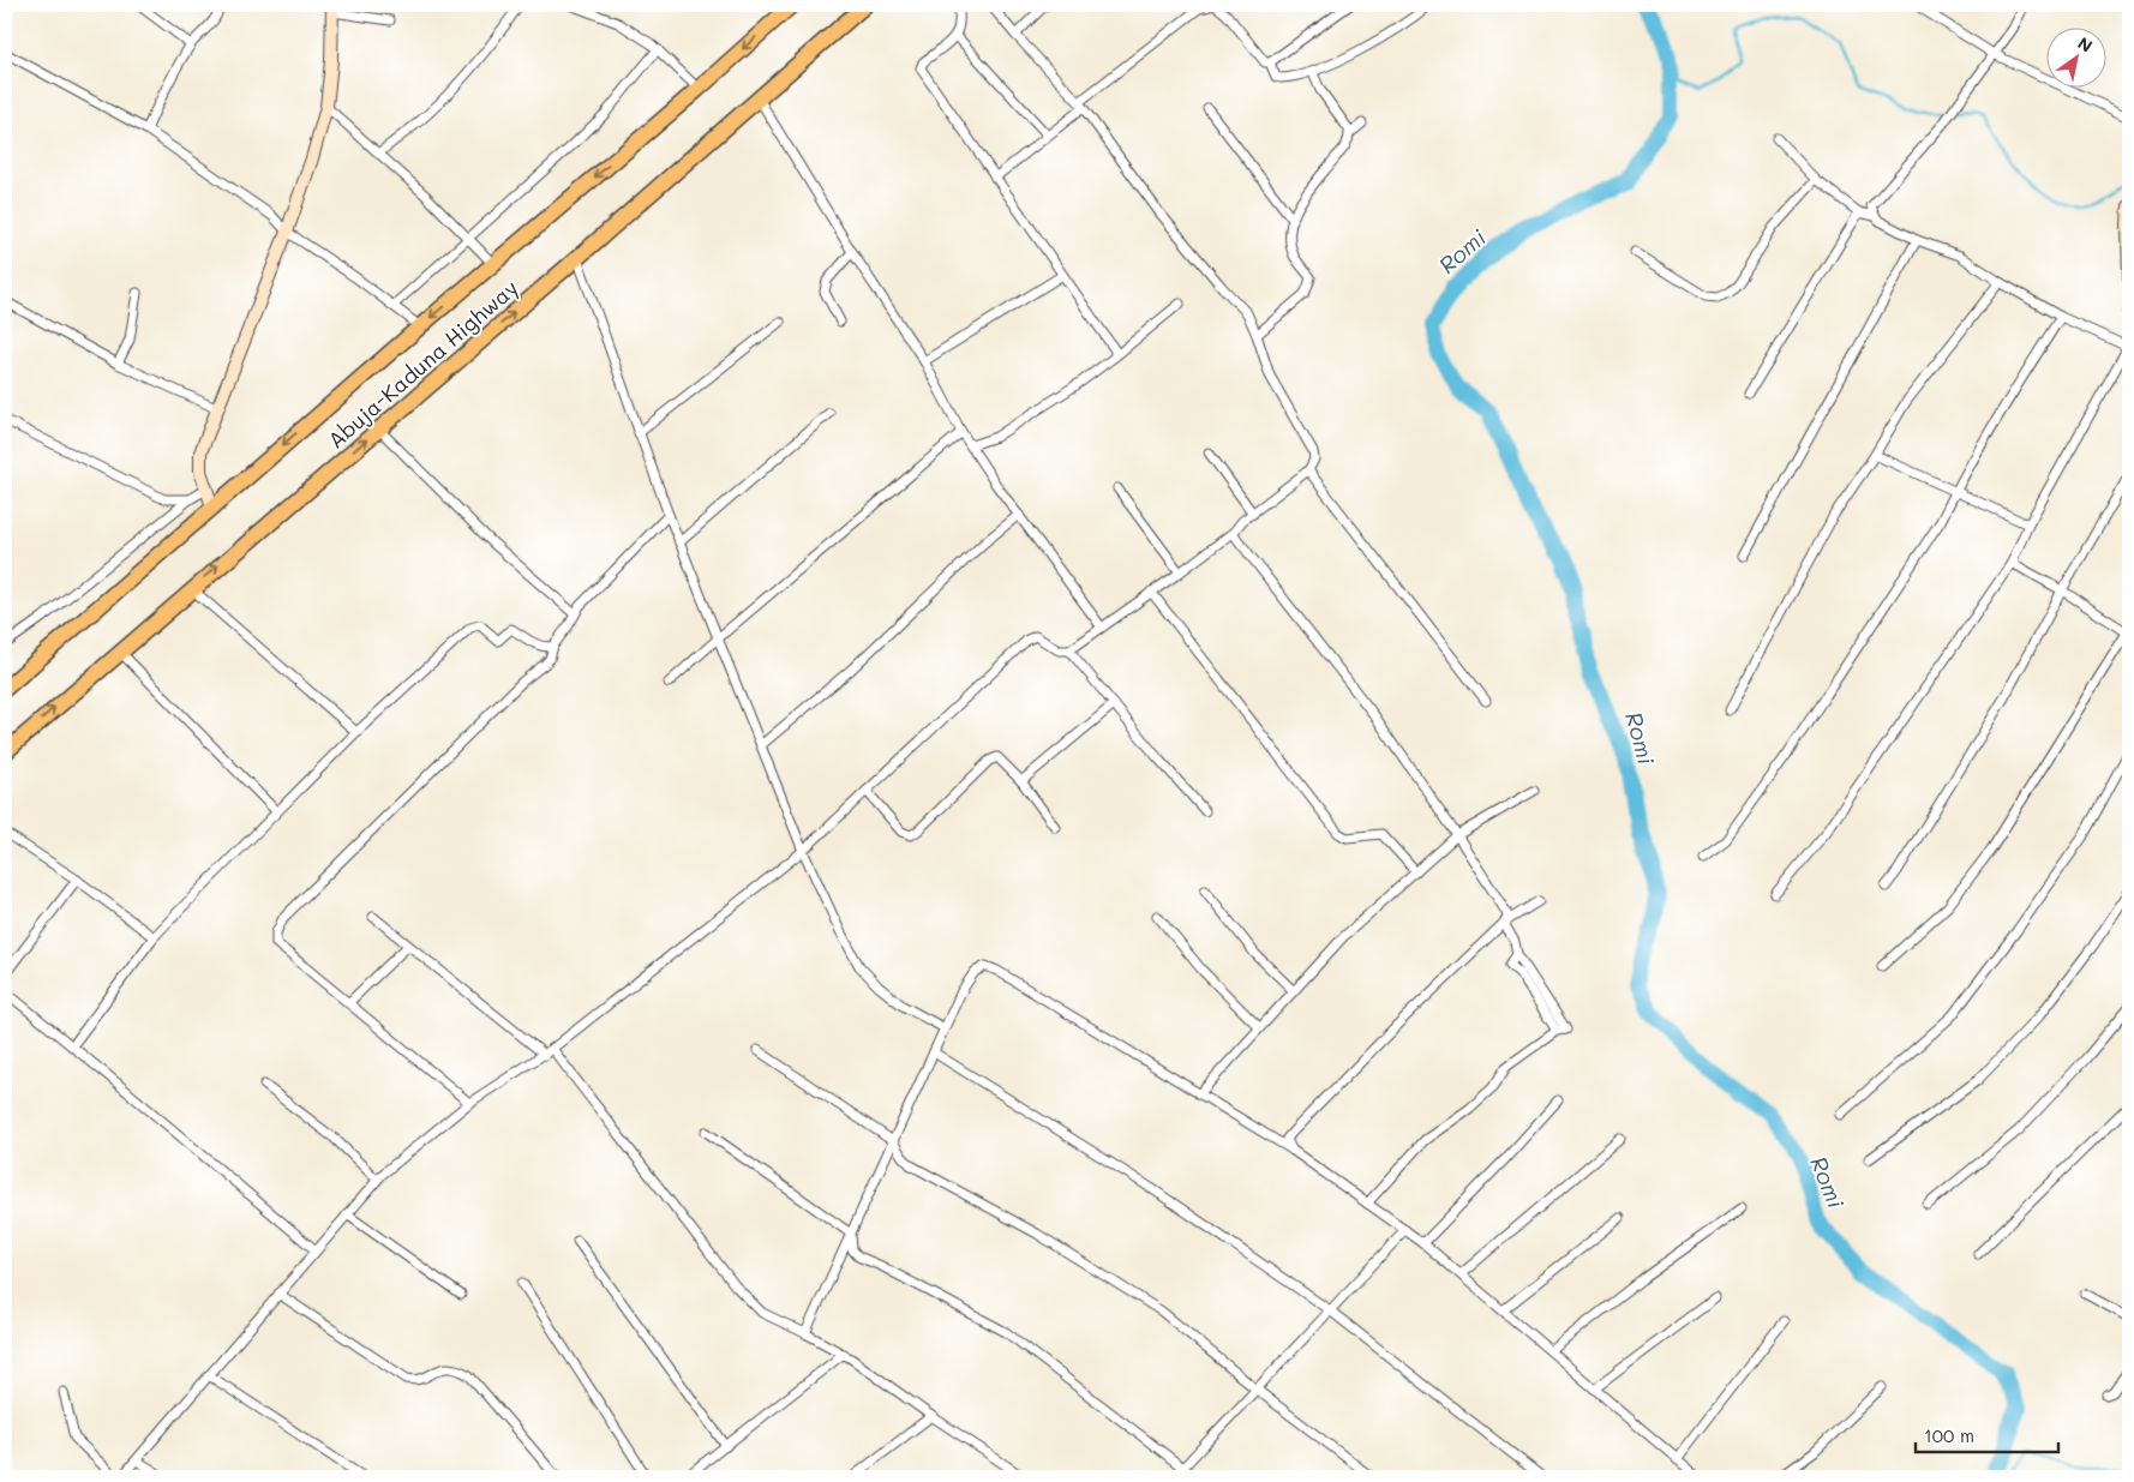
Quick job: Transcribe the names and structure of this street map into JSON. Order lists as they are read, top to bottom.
{
  "streets": {
    "highway": ["Abuja-Kaduna Highway"]
  },
  "water": ["Romi"],
  "scale_bar": "100 m",
  "north": "top right"
}
